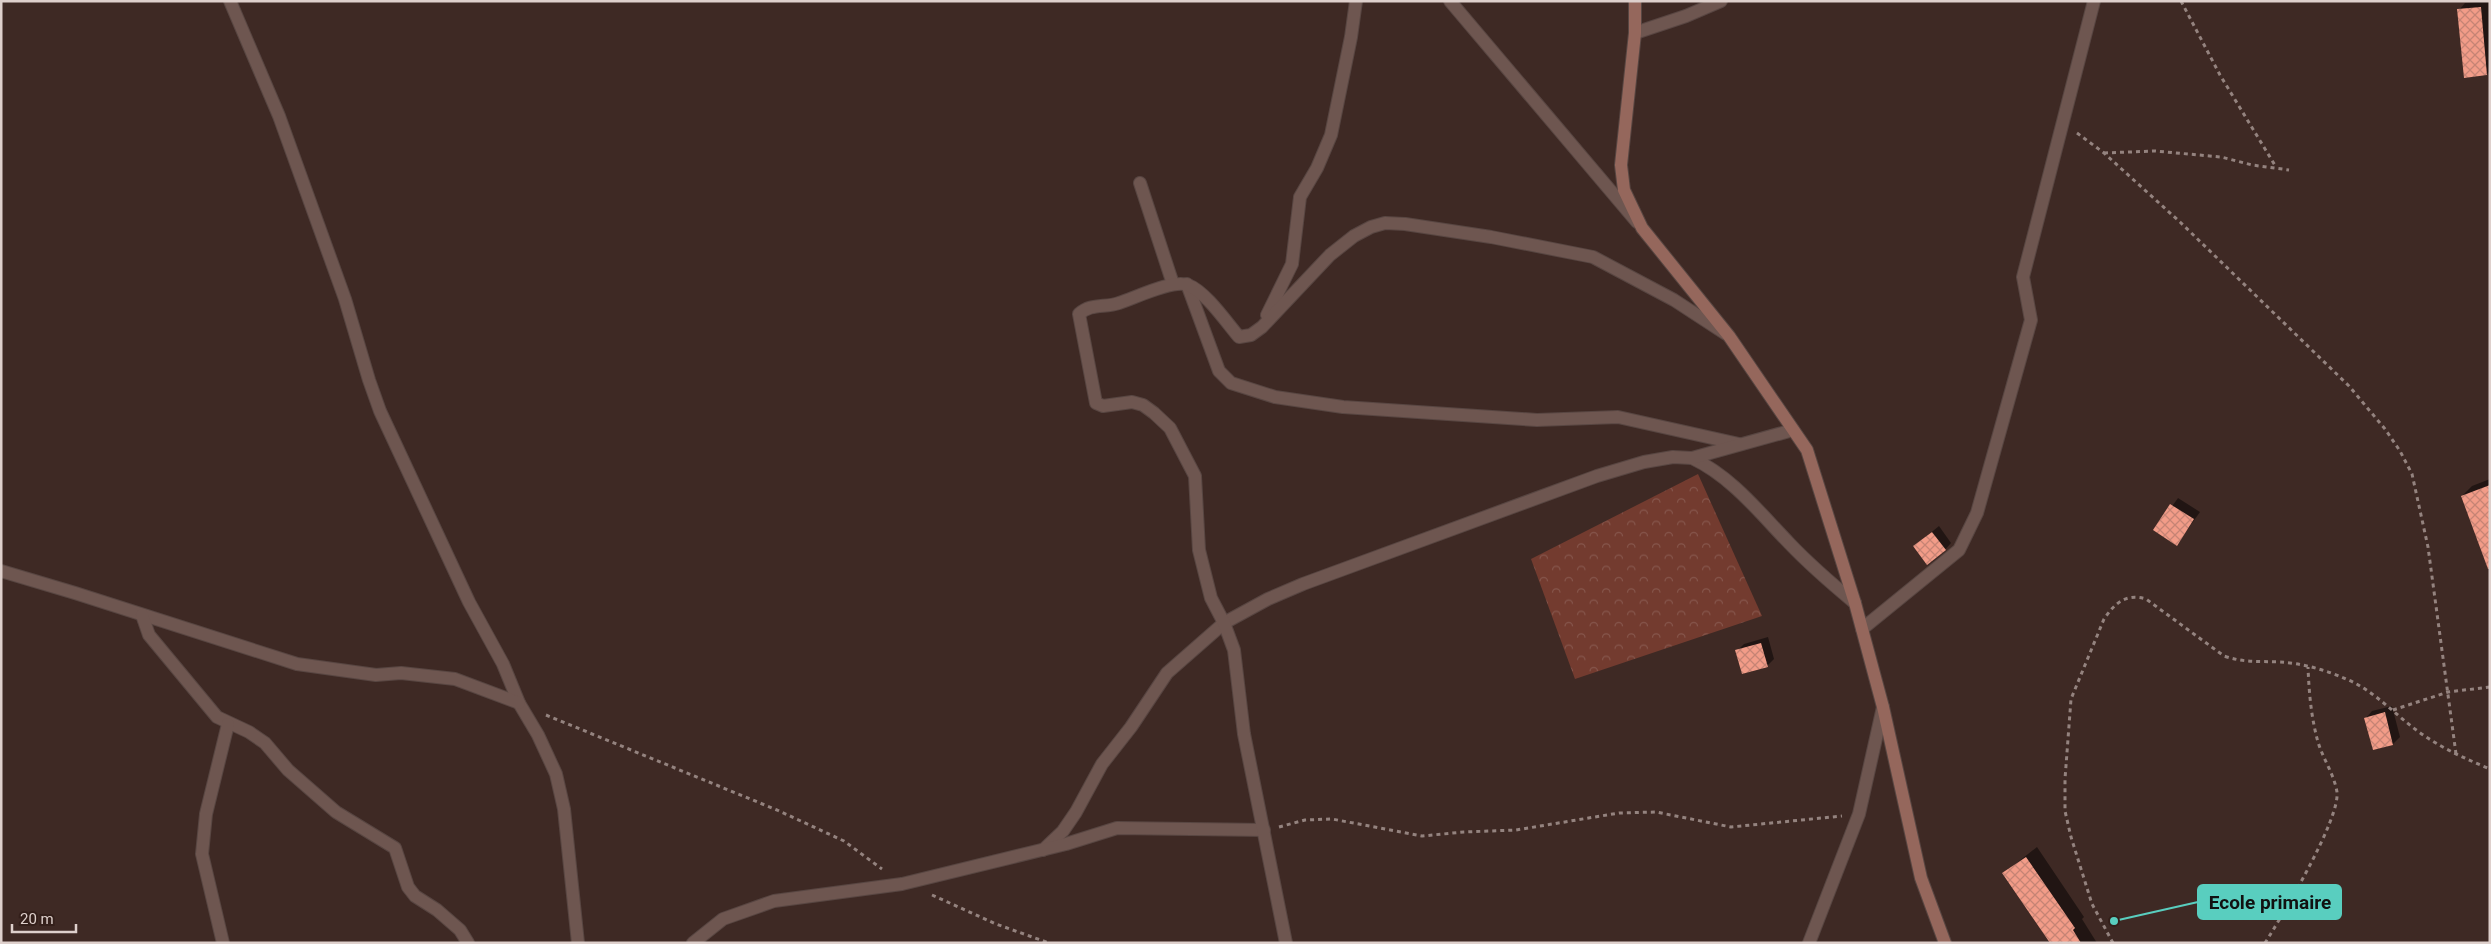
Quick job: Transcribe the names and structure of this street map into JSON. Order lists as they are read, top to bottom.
{
  "places": ["Ecole primaire"],
  "scale_bar": "20 m"
}
